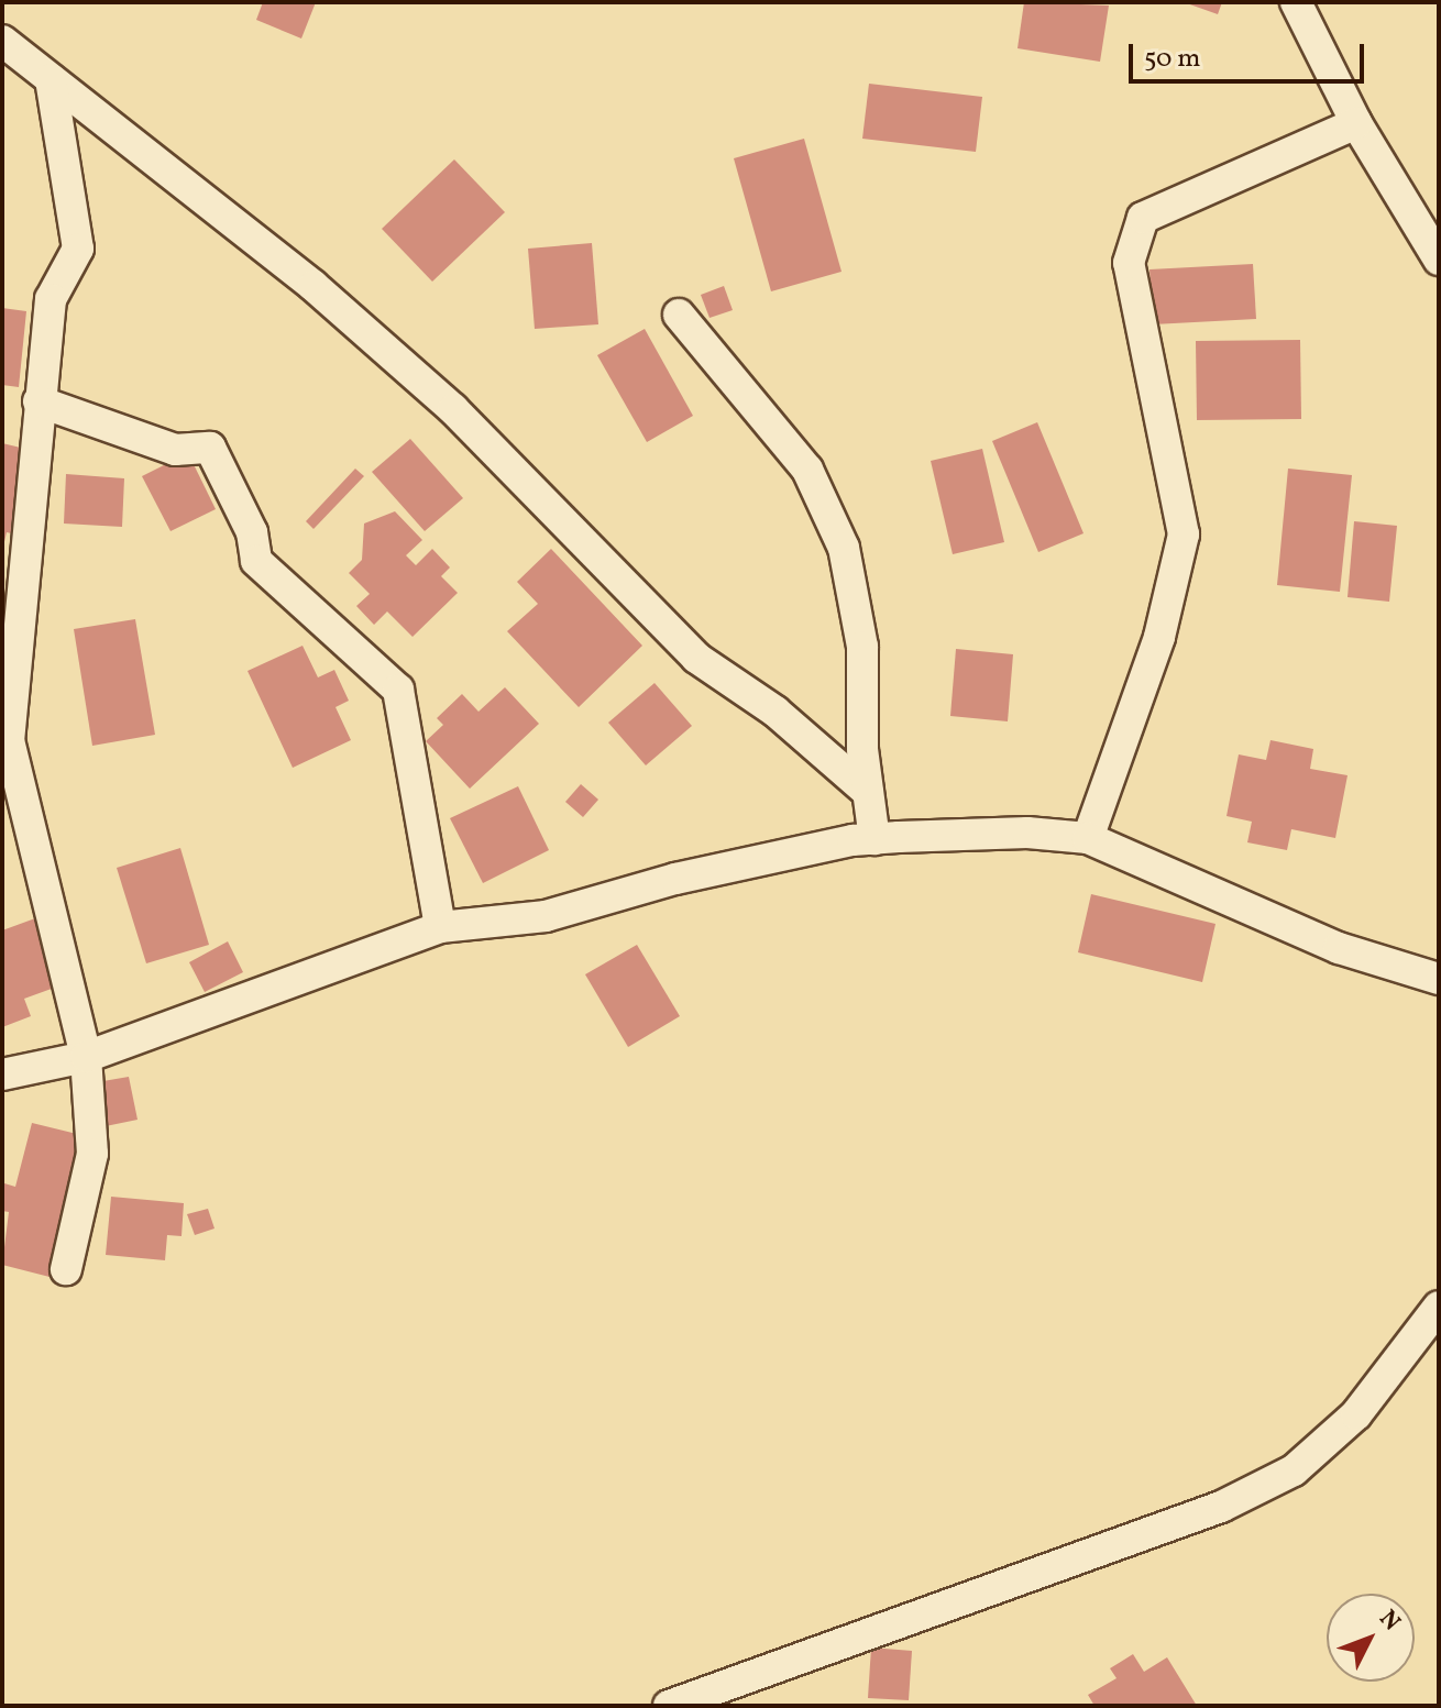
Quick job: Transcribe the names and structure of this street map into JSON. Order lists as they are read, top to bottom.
{
  "scale_bar": "50 m",
  "north": "top right"
}
